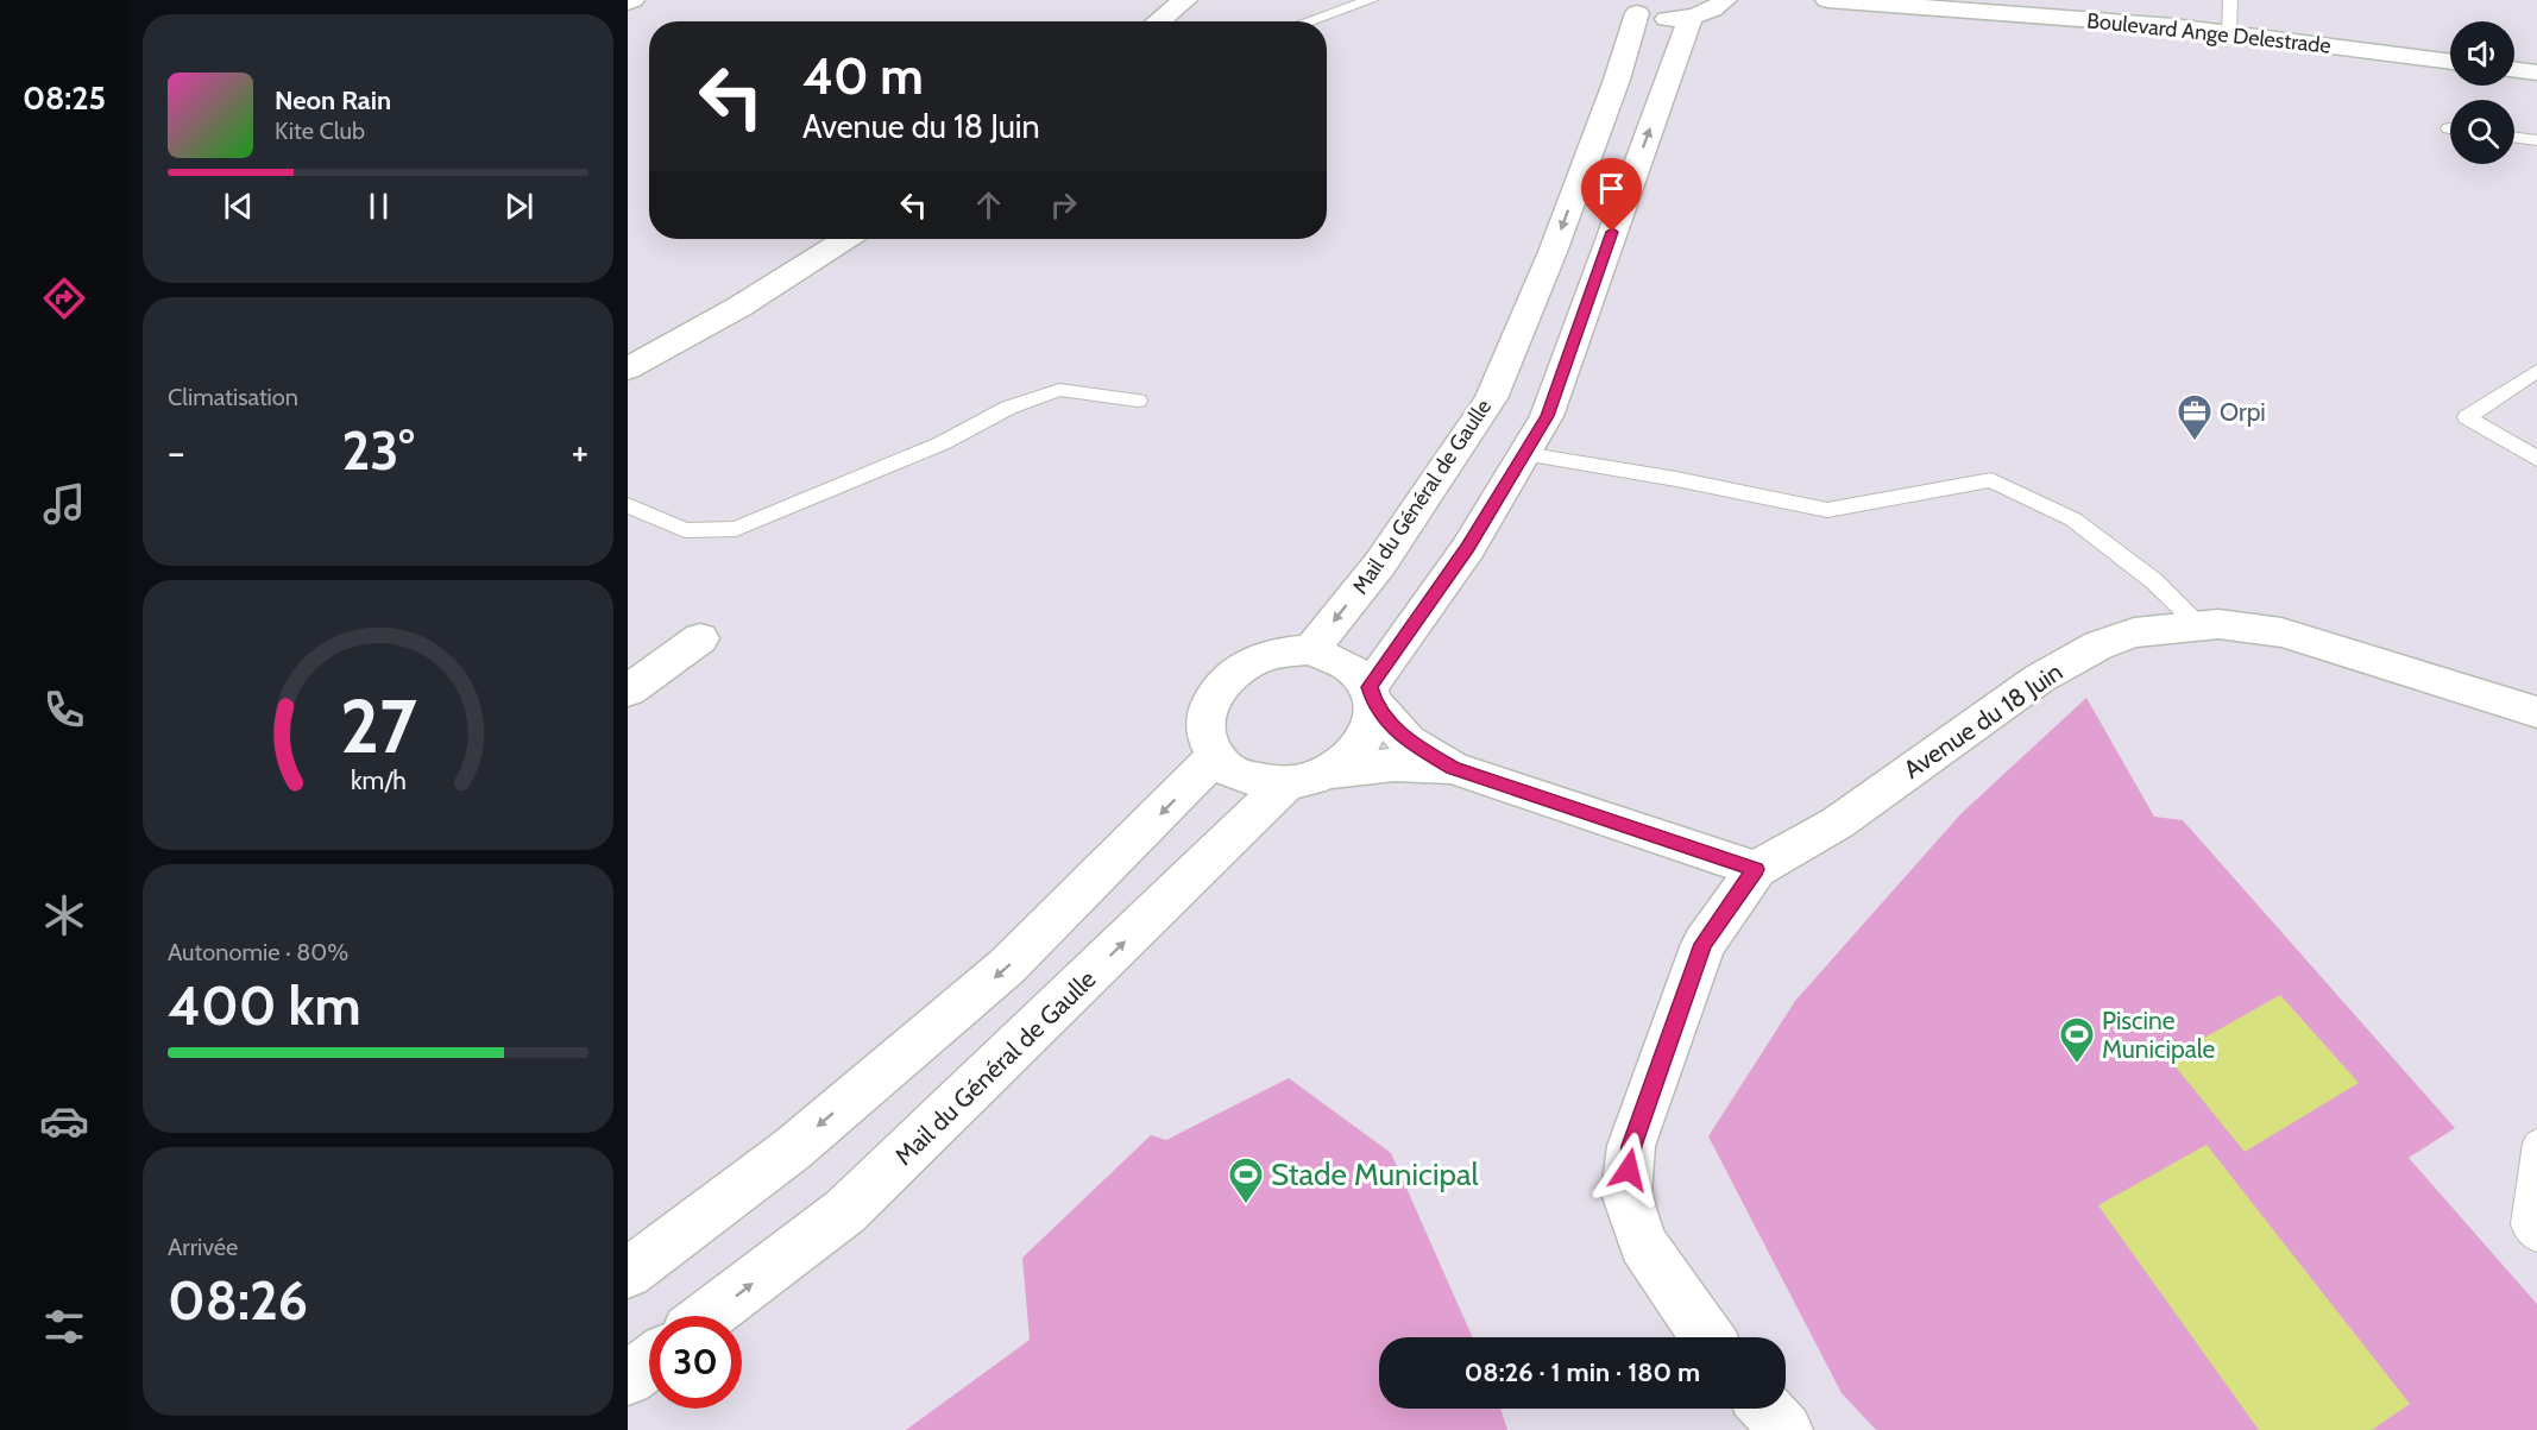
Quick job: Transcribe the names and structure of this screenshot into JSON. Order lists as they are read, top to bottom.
{
  "streets": {
    "street": ["Boulevard Ange Delestrade", "Mail du Général de Gaulle", "Avenue du 18 Juin"]
  },
  "places": {
    "office": ["Orpi"],
    "sports": ["Piscine Municipale", "Stade Municipal"]
  },
  "page": {
    "tabs": "08:25",
    "turn": ["40 m", "Avenue du 18 Juin"],
    "song": ["Neon Rain", "Kite Club"],
    "tile": [
      "Climatisation",
      ["Autonomie · 80%", "400 km"],
      ["Arrivée", "08:26"]
    ],
    "heat": ["−", "23°", "+"],
    "limit": "30",
    "trip": "08:26 · 1 min · 180 m",
    "gauge": ["27", "km/h"]
  }
}
